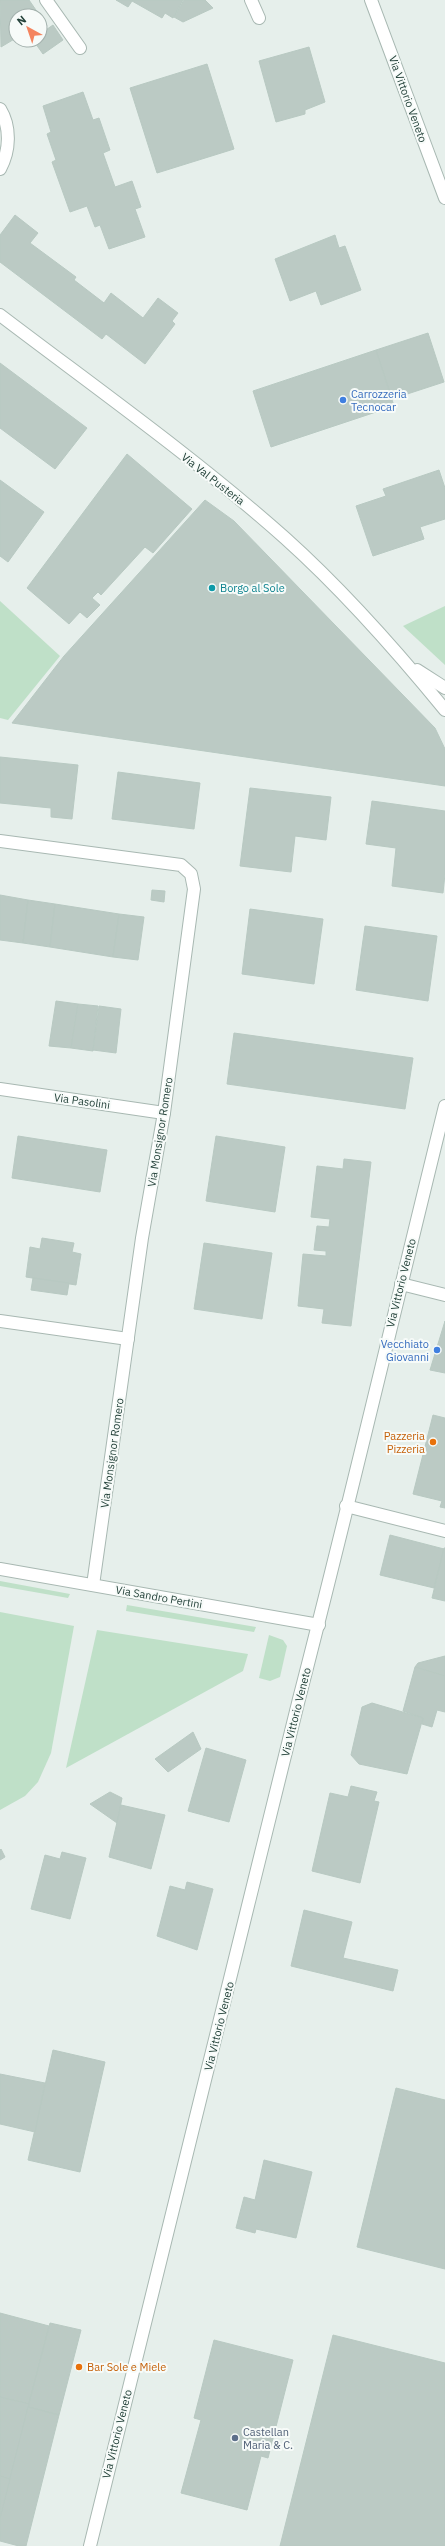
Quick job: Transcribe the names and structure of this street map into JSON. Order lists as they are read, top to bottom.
{
  "streets": {
    "street": [
      "Via Vittorio Veneto",
      "Via Val Pusteria",
      "Via Pasolini",
      "Via Monsignor Romero",
      "Via Sandro Pertini"
    ]
  },
  "crossings": [
    ["Via Vittorio Veneto", "Via Sandro Pertini"],
    ["Via Pasolini", "Via Monsignor Romero"],
    ["Via Monsignor Romero", "Via Sandro Pertini"]
  ],
  "places": [
    "Carrozzeria Tecnocar",
    "Borgo al Sole",
    "Vecchiato Giovanni",
    "Pazzeria Pizzeria",
    "Bar Sole e Miele",
    "Castellan Maria & C."
  ],
  "north": "top left"
}
